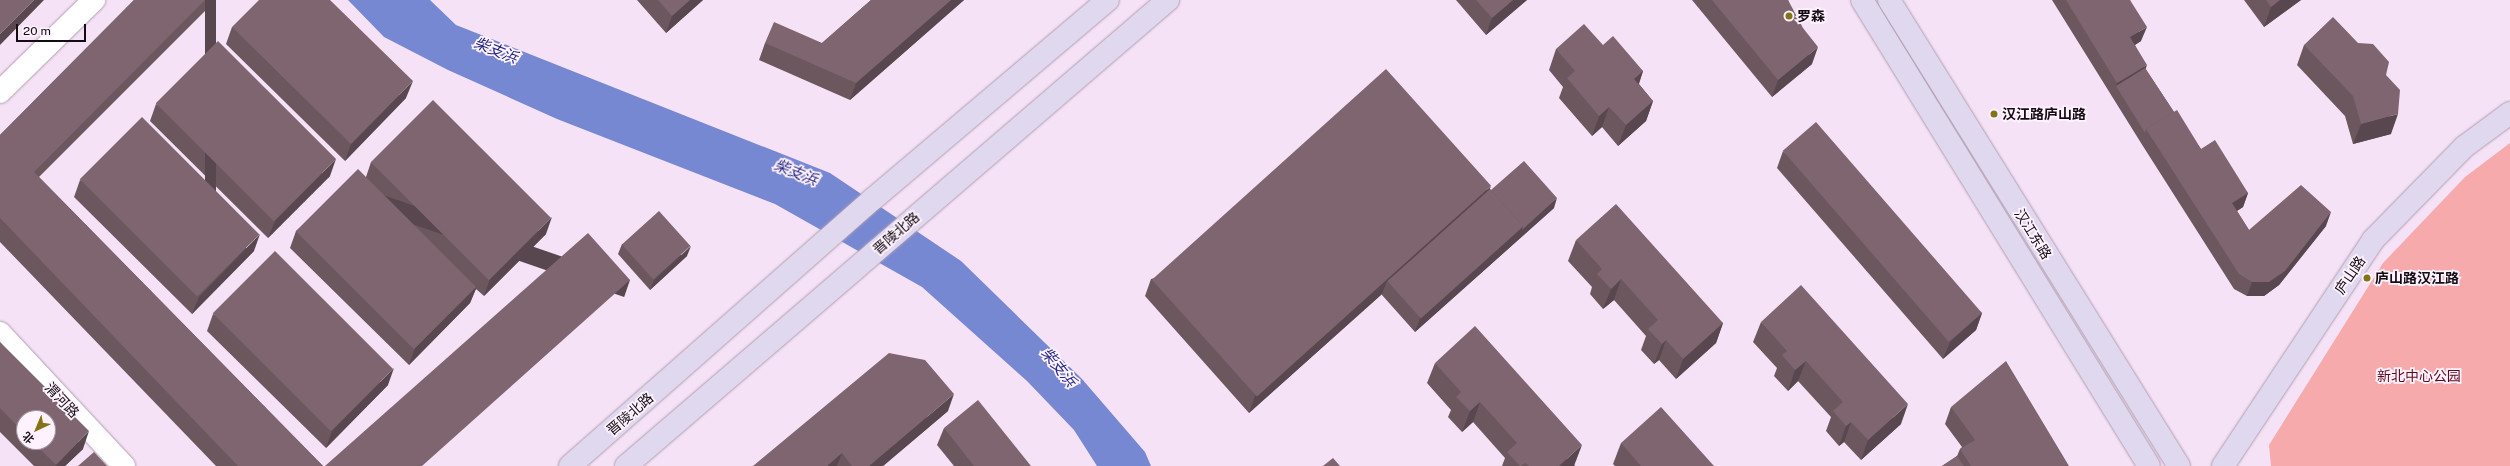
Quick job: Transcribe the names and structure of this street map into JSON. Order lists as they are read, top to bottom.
{
  "streets": {
    "main road": ["晋陵北路", "汉江东路", "庐山路"],
    "street": ["渭河路"]
  },
  "water": ["柴支浜"],
  "parks": ["新北中心公园"],
  "places": ["罗森", "汉江路庐山路", "庐山路汉江路"],
  "scale_bar": "20 m",
  "north": "bottom left"
}
